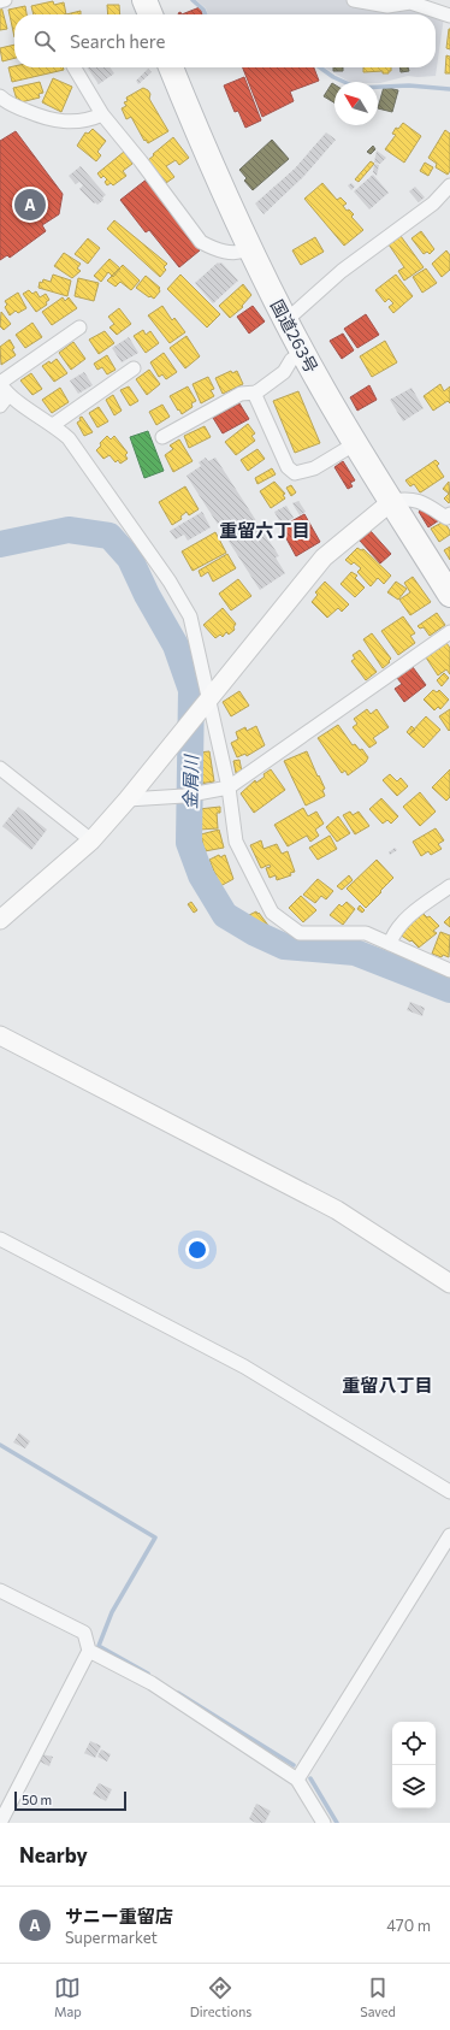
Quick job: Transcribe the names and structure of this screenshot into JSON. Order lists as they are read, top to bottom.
{
  "streets": {
    "highway": ["国道263号"]
  },
  "districts": ["重留六丁目", "重留八丁目"],
  "water": ["金屑川"],
  "scale_bar": "50 m",
  "north": "top left",
  "page": {
    "search": "Search here",
    "pins": "A",
    "scale": "50 m",
    "heading": "Nearby",
    "list": [
      {
        "mark": "A",
        "name": "サニー重留店",
        "note": "Supermarket",
        "value": "470 m"
      }
    ],
    "nav": ["Map", "Directions", "Saved"]
  }
}
